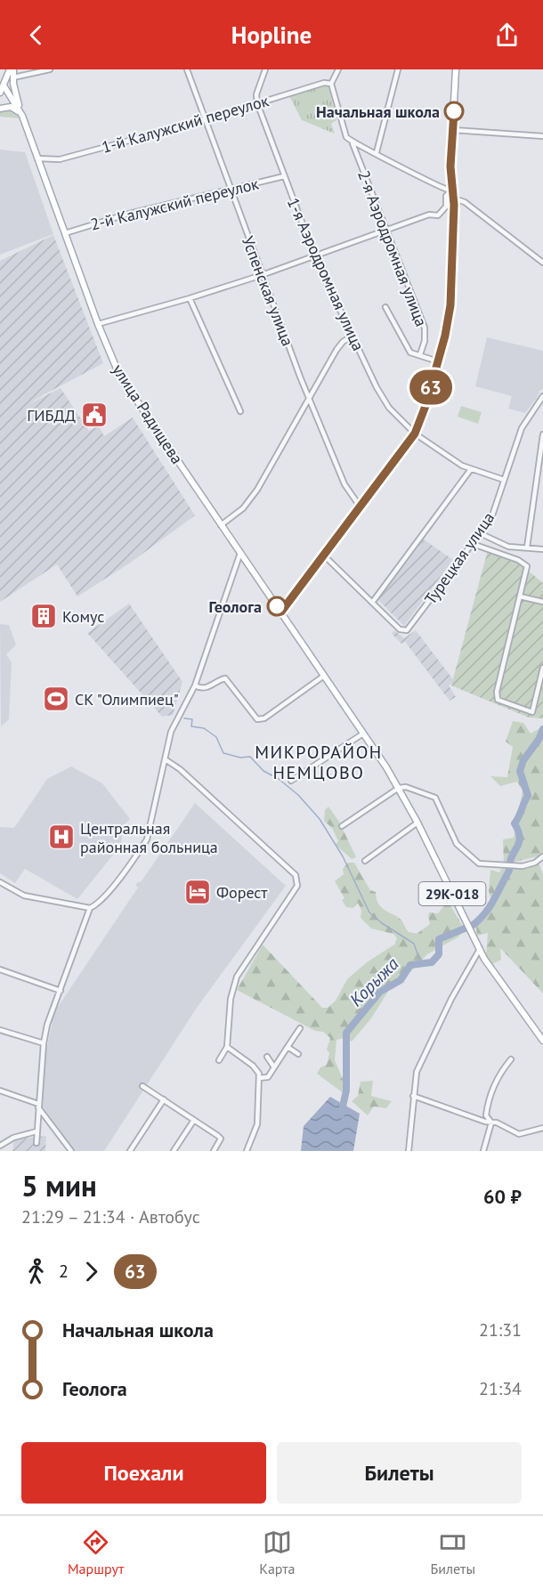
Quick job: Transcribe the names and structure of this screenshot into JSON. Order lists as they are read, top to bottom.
{
  "streets": {
    "main road": ["улица Радищева", "29К-018"],
    "street": [
      "1-й Калужский переулок",
      "2-й Калужский переулок",
      "2-я Аэродромная улица",
      "1-я Аэродромная улица",
      "Успенская улица",
      "Турецкая улица"
    ]
  },
  "crossings": [
    ["1-й Калужский переулок", "2-я Аэродромная улица"],
    ["1-й Калужский переулок", "1-я Аэродромная улица"],
    ["1-й Калужский переулок", "Успенская улица"],
    ["1-й Калужский переулок", "улица Радищева"],
    ["2-й Калужский переулок", "1-я Аэродромная улица"],
    ["2-й Калужский переулок", "Успенская улица"],
    ["2-й Калужский переулок", "улица Радищева"],
    ["1-я Аэродромная улица", "Турецкая улица"],
    ["улица Радищева", "29К-018"]
  ],
  "districts": ["МИКРОРАЙОН НЕМЦОВО"],
  "water": ["Корыжа"],
  "places": {
    "other": ["Начальная школа", "Геолога"],
    "public building": ["ГИБДД"],
    "building": ["Комус"],
    "sports": ["СК \"Олимпиец\""],
    "hospital": ["Центральная районная больница"],
    "hotel": ["Форест"]
  },
  "lines": ["bus line 63"],
  "page": {
    "header": "Hopline",
    "on_map": "63",
    "heading": ["5 мин", "21:29 – 21:34 · Автобус", "60 ₽"],
    "legs": ["2", "63"],
    "list": [
      {
        "name": "Начальная школа",
        "value": "21:31"
      },
      {
        "name": "Геолога",
        "value": "21:34"
      }
    ],
    "buttons": ["Поехали", "Билеты"],
    "tabs": ["Маршрут", "Карта", "Билеты"]
  }
}
